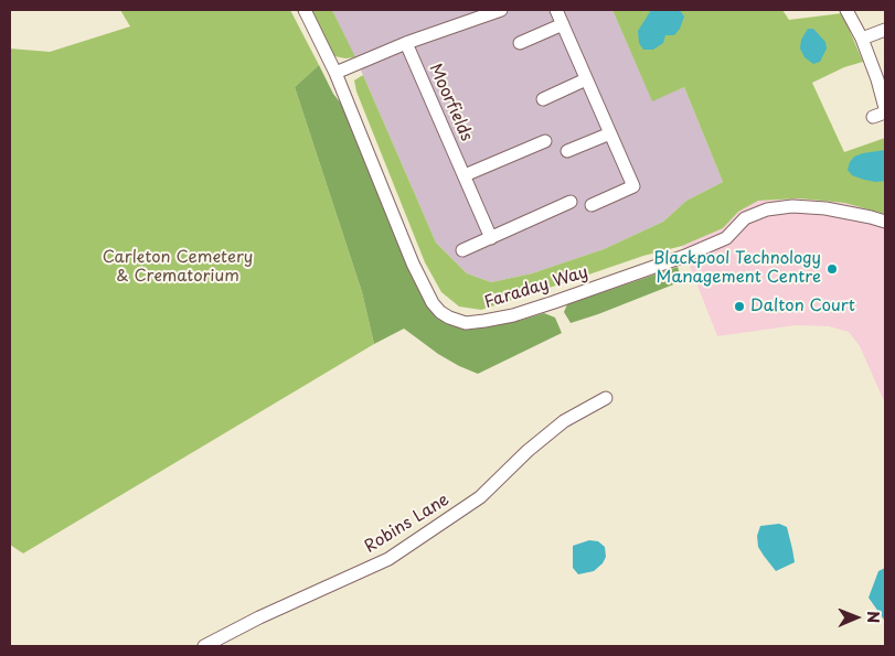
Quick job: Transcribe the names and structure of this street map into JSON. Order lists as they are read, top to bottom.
{
  "streets": {
    "street": ["Moorfields", "Faraday Way", "Robins Lane"]
  },
  "parks": ["Carleton Cemetery & Crematorium"],
  "places": ["Blackpool Technology Management Centre", "Dalton Court"],
  "north": "right"
}
